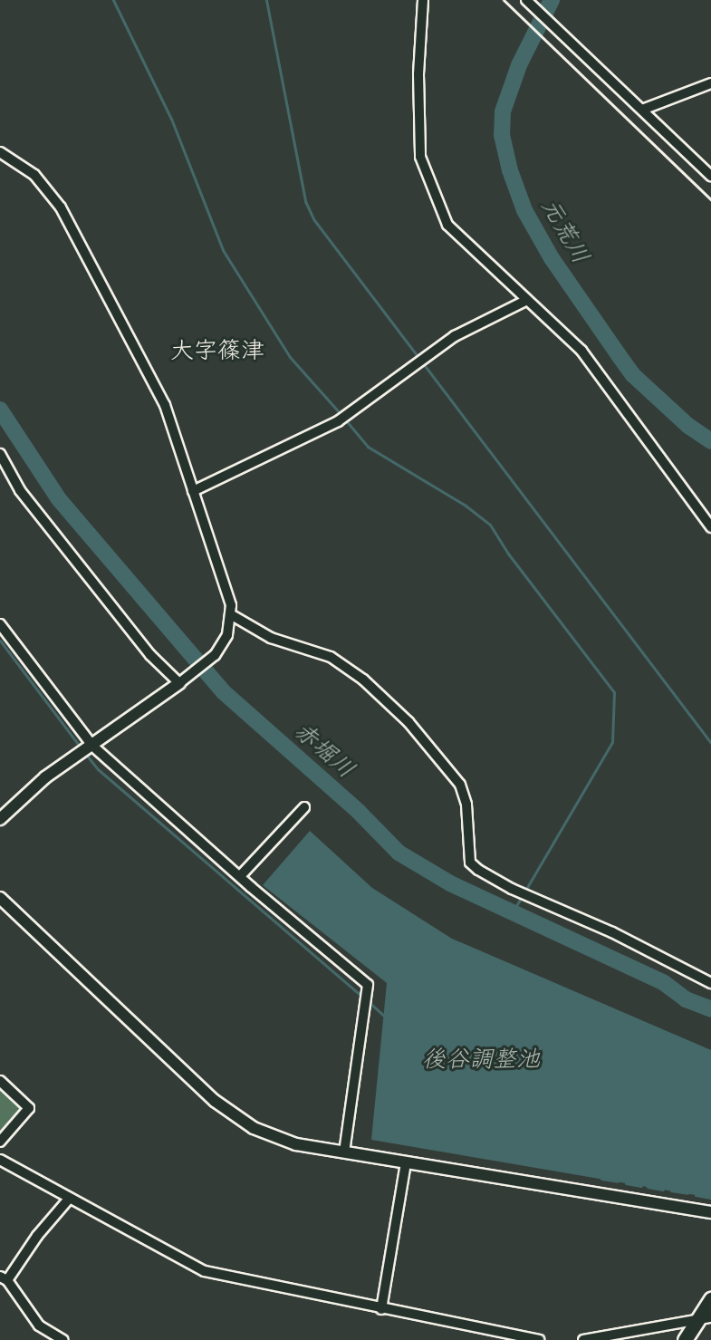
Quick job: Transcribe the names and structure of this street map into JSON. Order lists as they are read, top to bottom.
{
  "districts": ["大字篠津"],
  "water": ["元荒川", "赤堀川", "後谷調整池"]
}
